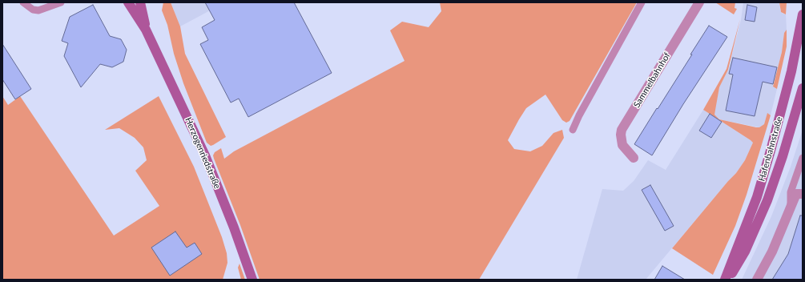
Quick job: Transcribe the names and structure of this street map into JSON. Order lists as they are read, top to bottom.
{
  "streets": {
    "main road": ["Hafenbahnstraße", "Herzogenriedstraße"],
    "street": ["Sammelbahnhof"]
  }
}
